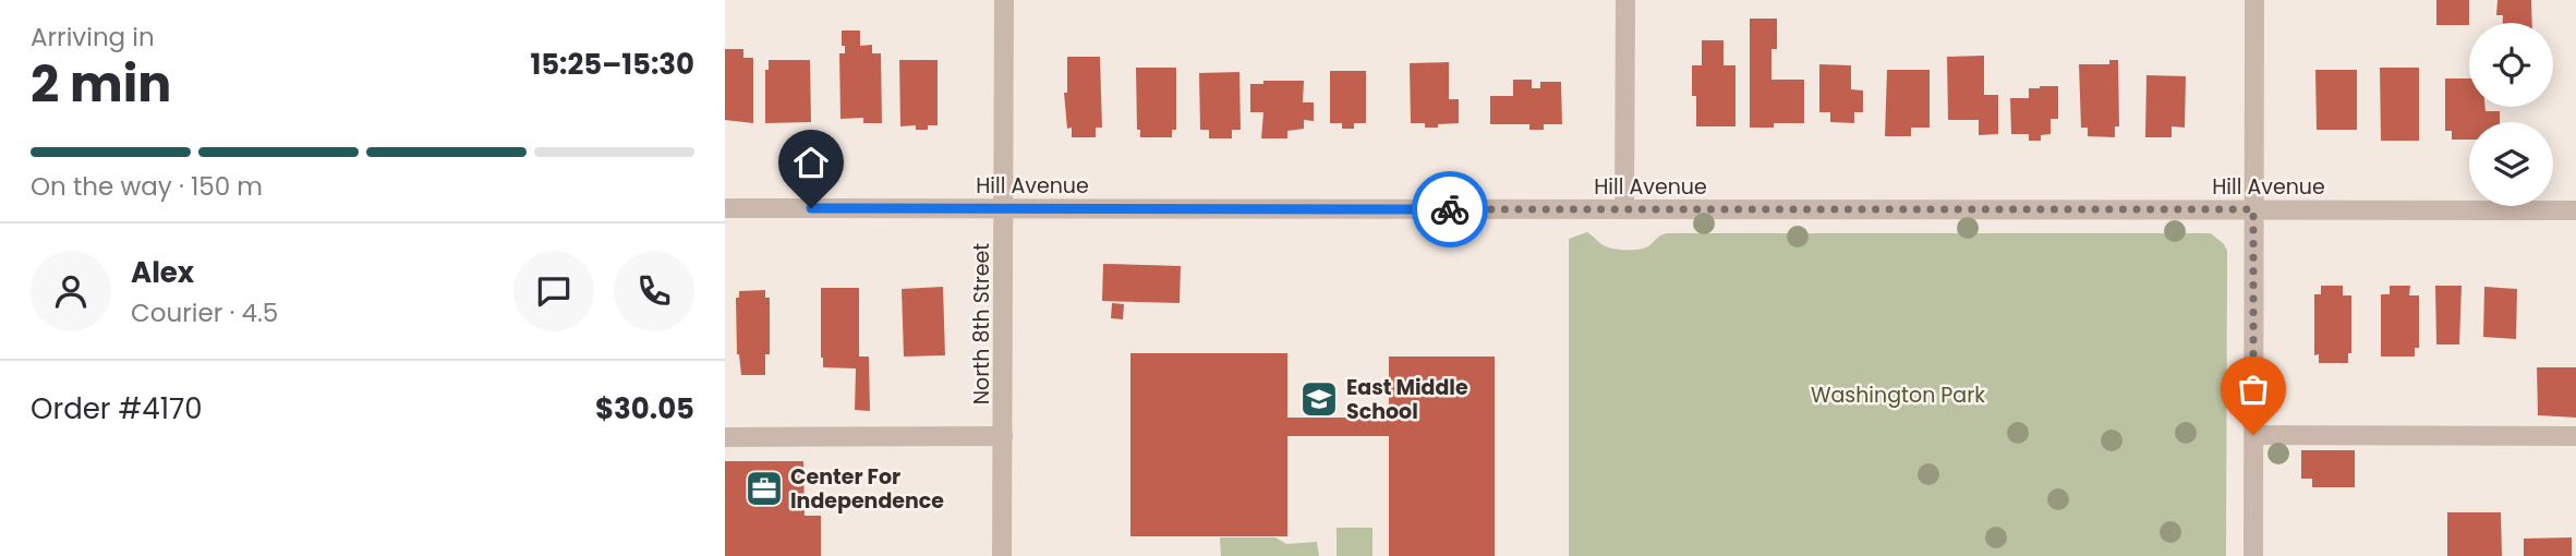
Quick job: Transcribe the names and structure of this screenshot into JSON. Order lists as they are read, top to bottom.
{
  "streets": {
    "street": ["Hill Avenue", "North 8th Street"]
  },
  "crossings": [
    ["Hill Avenue", "North 8th Street"]
  ],
  "parks": ["Washington Park"],
  "places": {
    "school or university": ["East Middle School"],
    "office": ["Center For Independence"]
  },
  "page": {
    "heading": ["2 min", "Arriving in", "15:25–15:30"],
    "panel": [
      "Alex",
      "Courier · 4.5",
      "Order #4170",
      "$30.05"
    ],
    "bar": "On the way · 150 m"
  }
}
